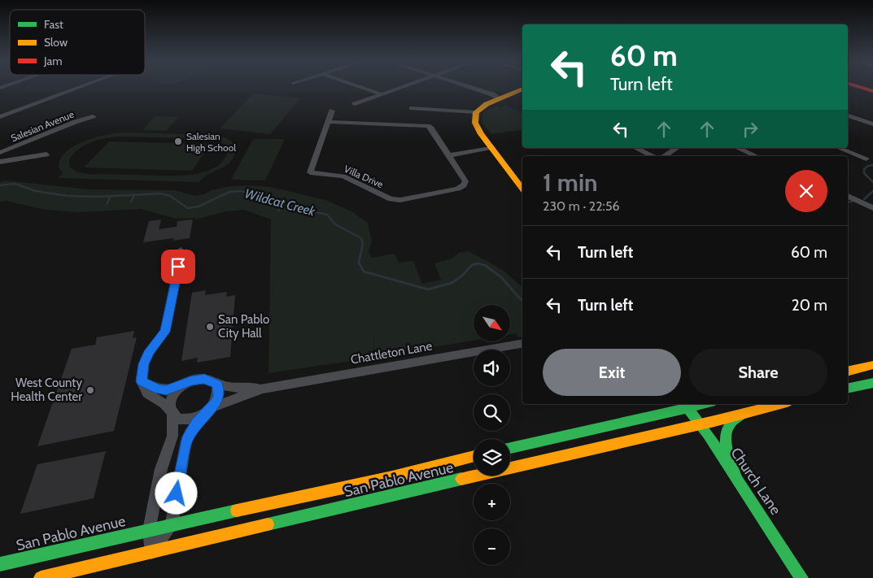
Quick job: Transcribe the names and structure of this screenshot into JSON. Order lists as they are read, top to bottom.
{
  "streets": {
    "main road": ["San Pablo Avenue", "Church Lane"],
    "street": ["Salesian Avenue", "Villa Drive", "Chattleton Lane"]
  },
  "crossings": [
    ["San Pablo Avenue", "Church Lane"]
  ],
  "water": ["Wildcat Creek"],
  "places": ["Salesian High School", "San Pablo City Hall", "West County Health Center"],
  "legend": ["Fast", "Slow", "Jam"],
  "north": "bottom right",
  "page": {
    "turn": ["60 m", "Turn left"],
    "heading": ["1 min", "230 m · 22:56"],
    "list": [
      {
        "name": "Turn left",
        "value": "60 m"
      },
      {
        "name": "Turn left",
        "value": "20 m"
      }
    ],
    "map_buttons": ["+", "−"],
    "buttons": ["Exit", "Share"]
  }
}
